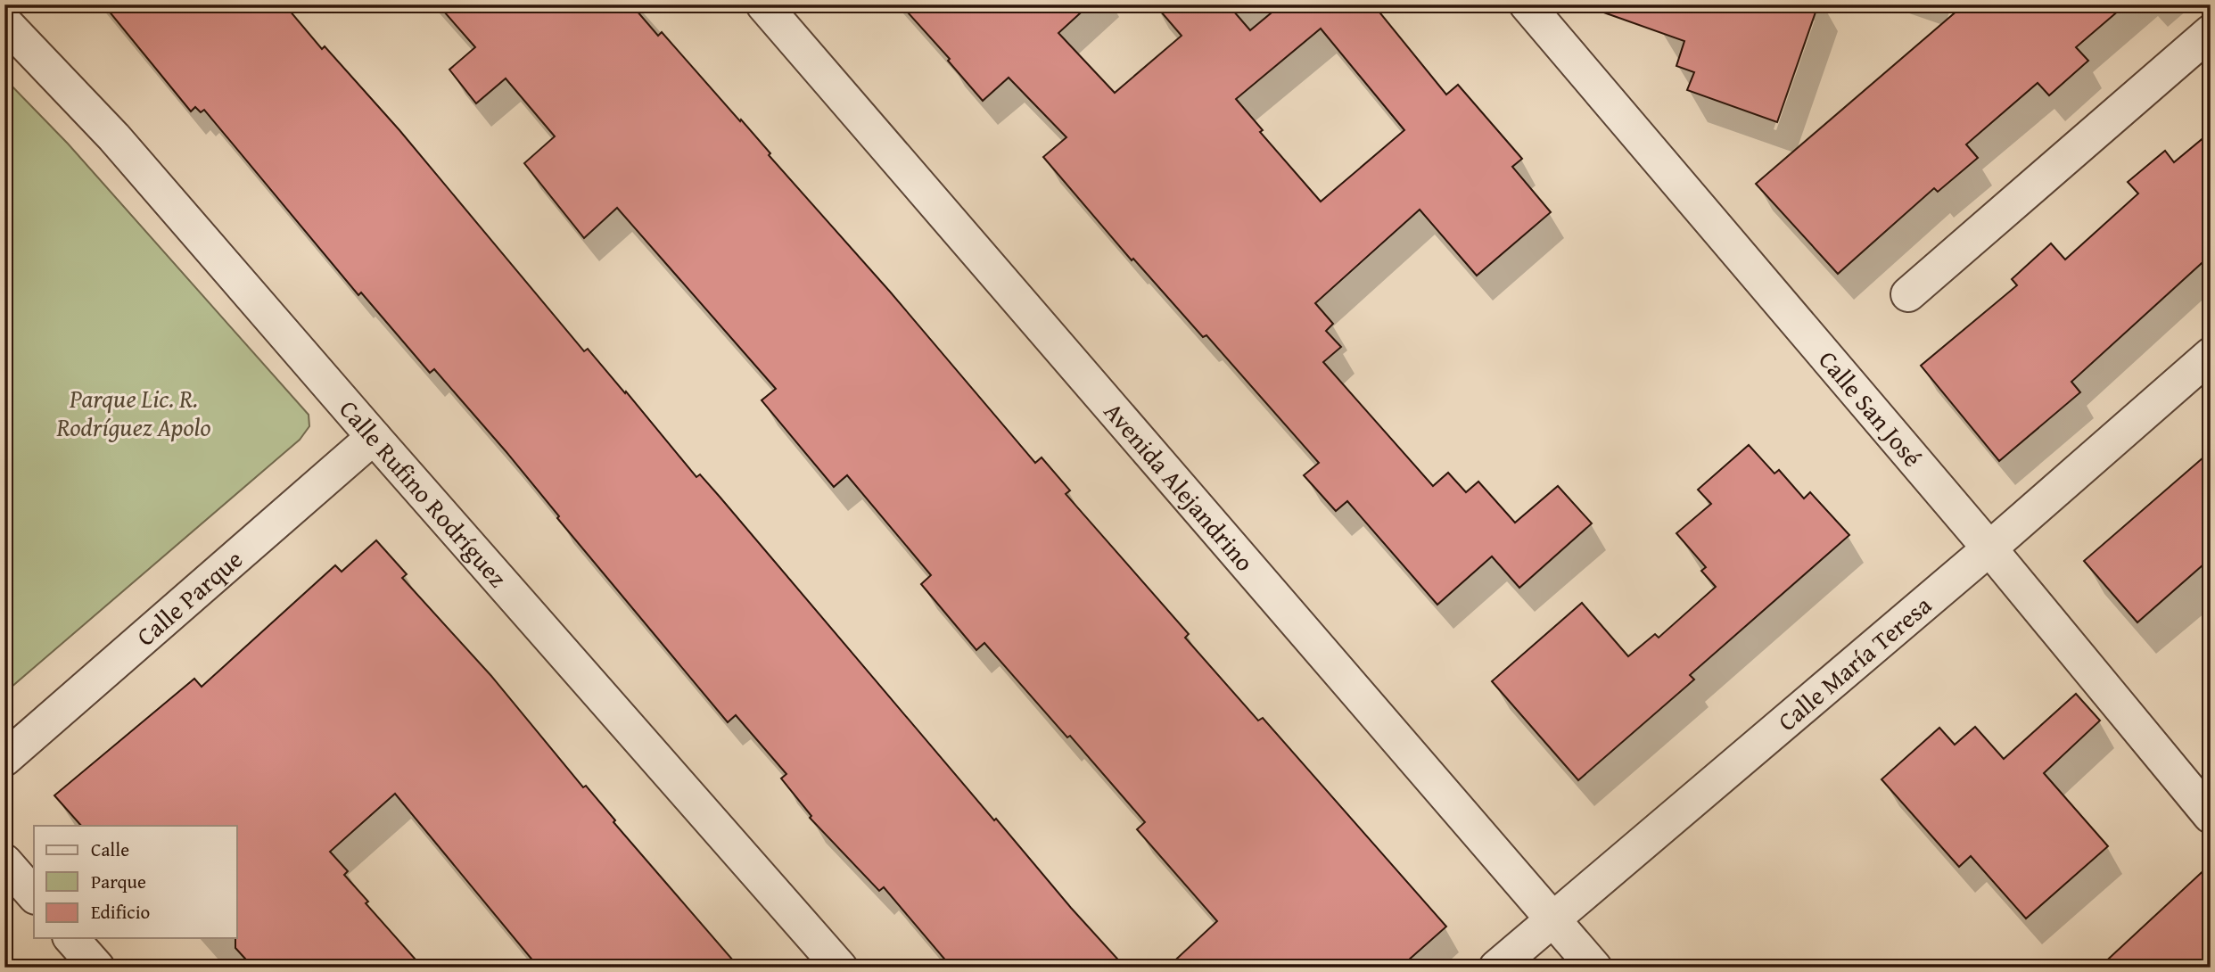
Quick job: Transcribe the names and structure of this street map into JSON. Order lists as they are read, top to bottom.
{
  "streets": {
    "street": [
      "Calle San José",
      "Avenida Alejandrino",
      "Calle Rufino Rodríguez",
      "Calle Parque",
      "Calle María Teresa"
    ]
  },
  "crossings": [
    ["Calle San José", "Calle María Teresa"],
    ["Avenida Alejandrino", "Calle María Teresa"],
    ["Calle Rufino Rodríguez", "Calle Parque"]
  ],
  "parks": ["Parque Lic. R. Rodríguez Apolo"],
  "legend": ["Calle", "Parque", "Edificio"]
}
